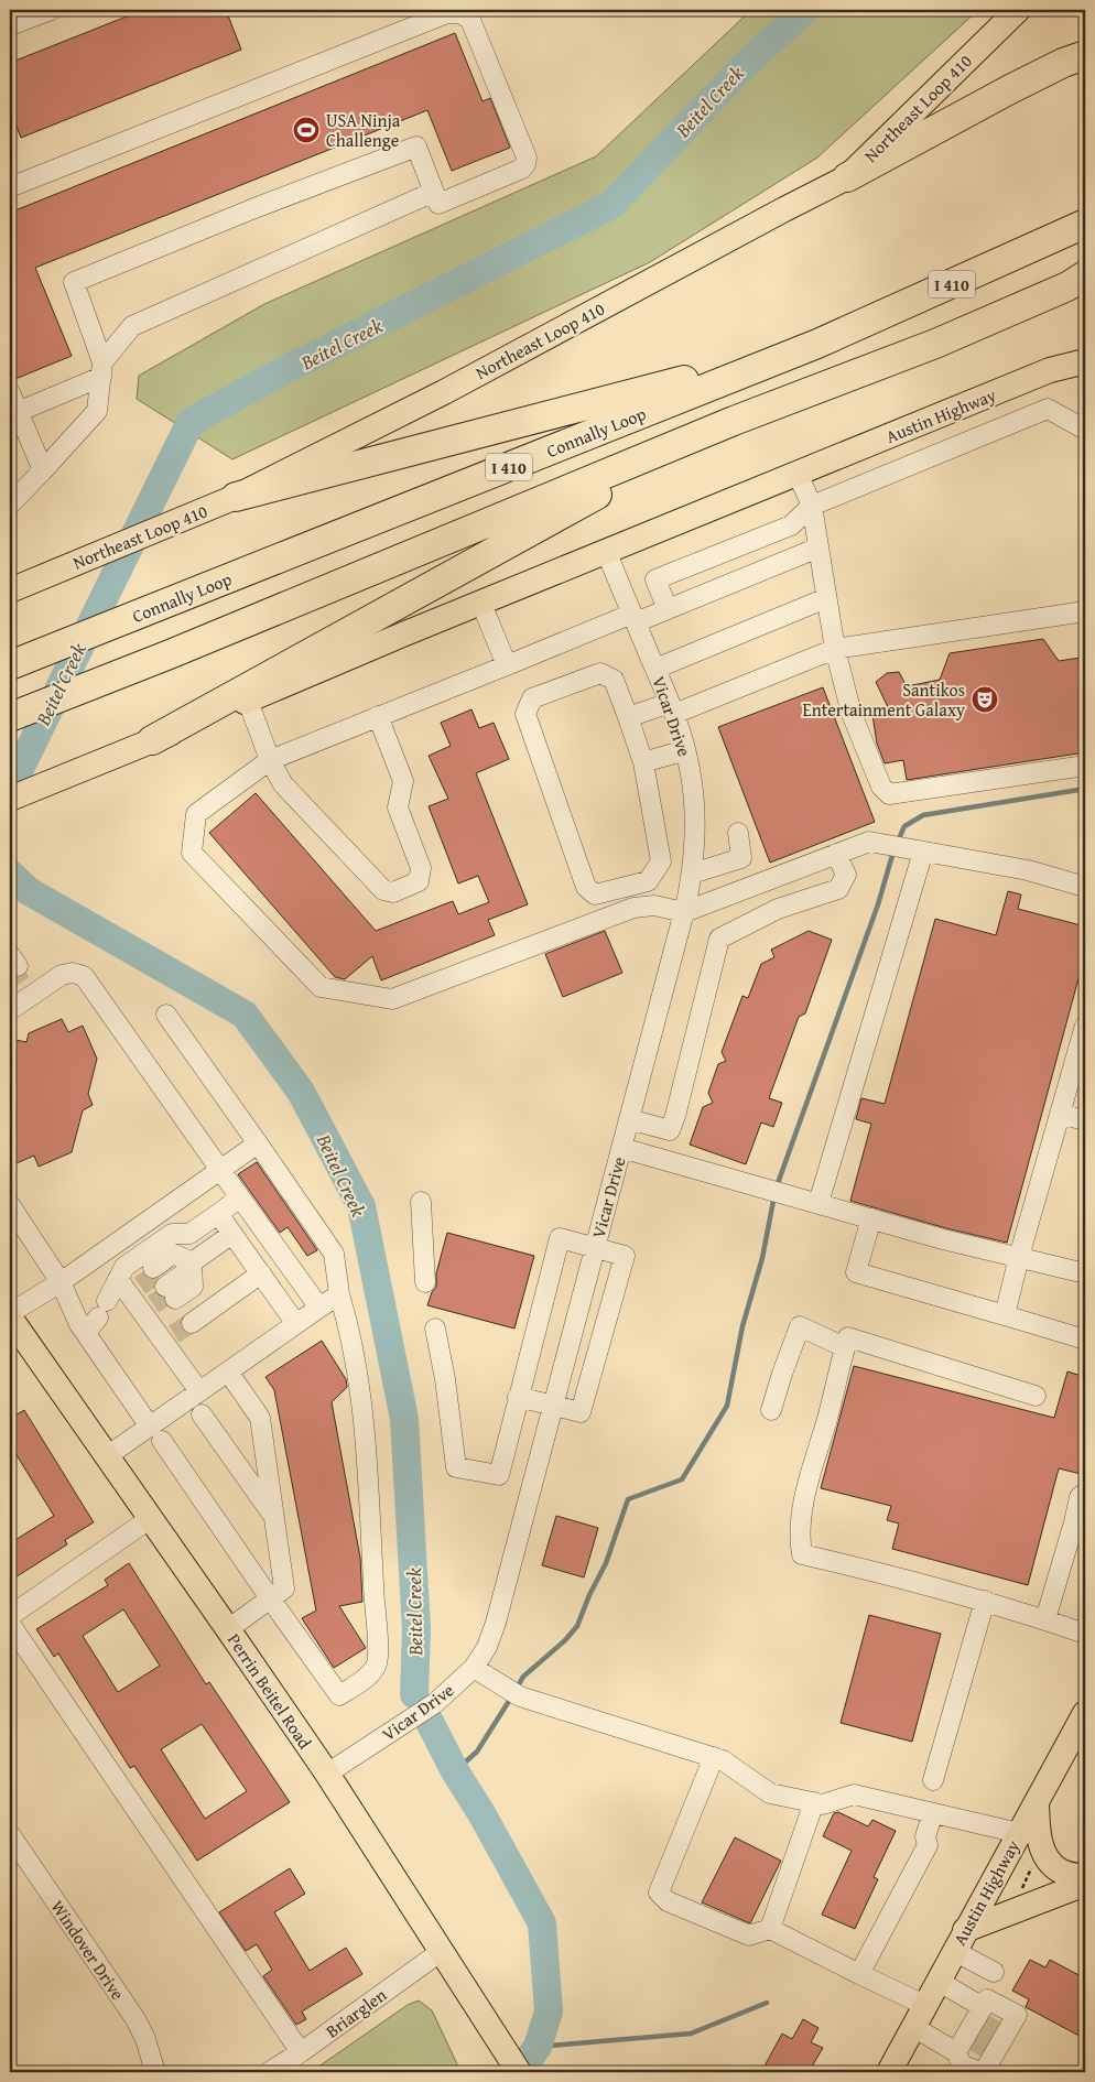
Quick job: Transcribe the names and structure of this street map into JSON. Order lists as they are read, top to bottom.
{
  "streets": {
    "highway": ["I 410", "Connally Loop"],
    "main road": ["Northeast Loop 410", "Austin Highway", "Perrin Beitel Road"],
    "street": ["Vicar Drive", "Windover Drive", "Briarglen"]
  },
  "crossings": [
    ["Vicar Drive", "Perrin Beitel Road"],
    ["Perrin Beitel Road", "Briarglen"]
  ],
  "water": ["Beitel Creek"],
  "places": {
    "sports": ["USA Ninja Challenge"],
    "theatre": ["Santikos Entertainment Galaxy"]
  }
}
